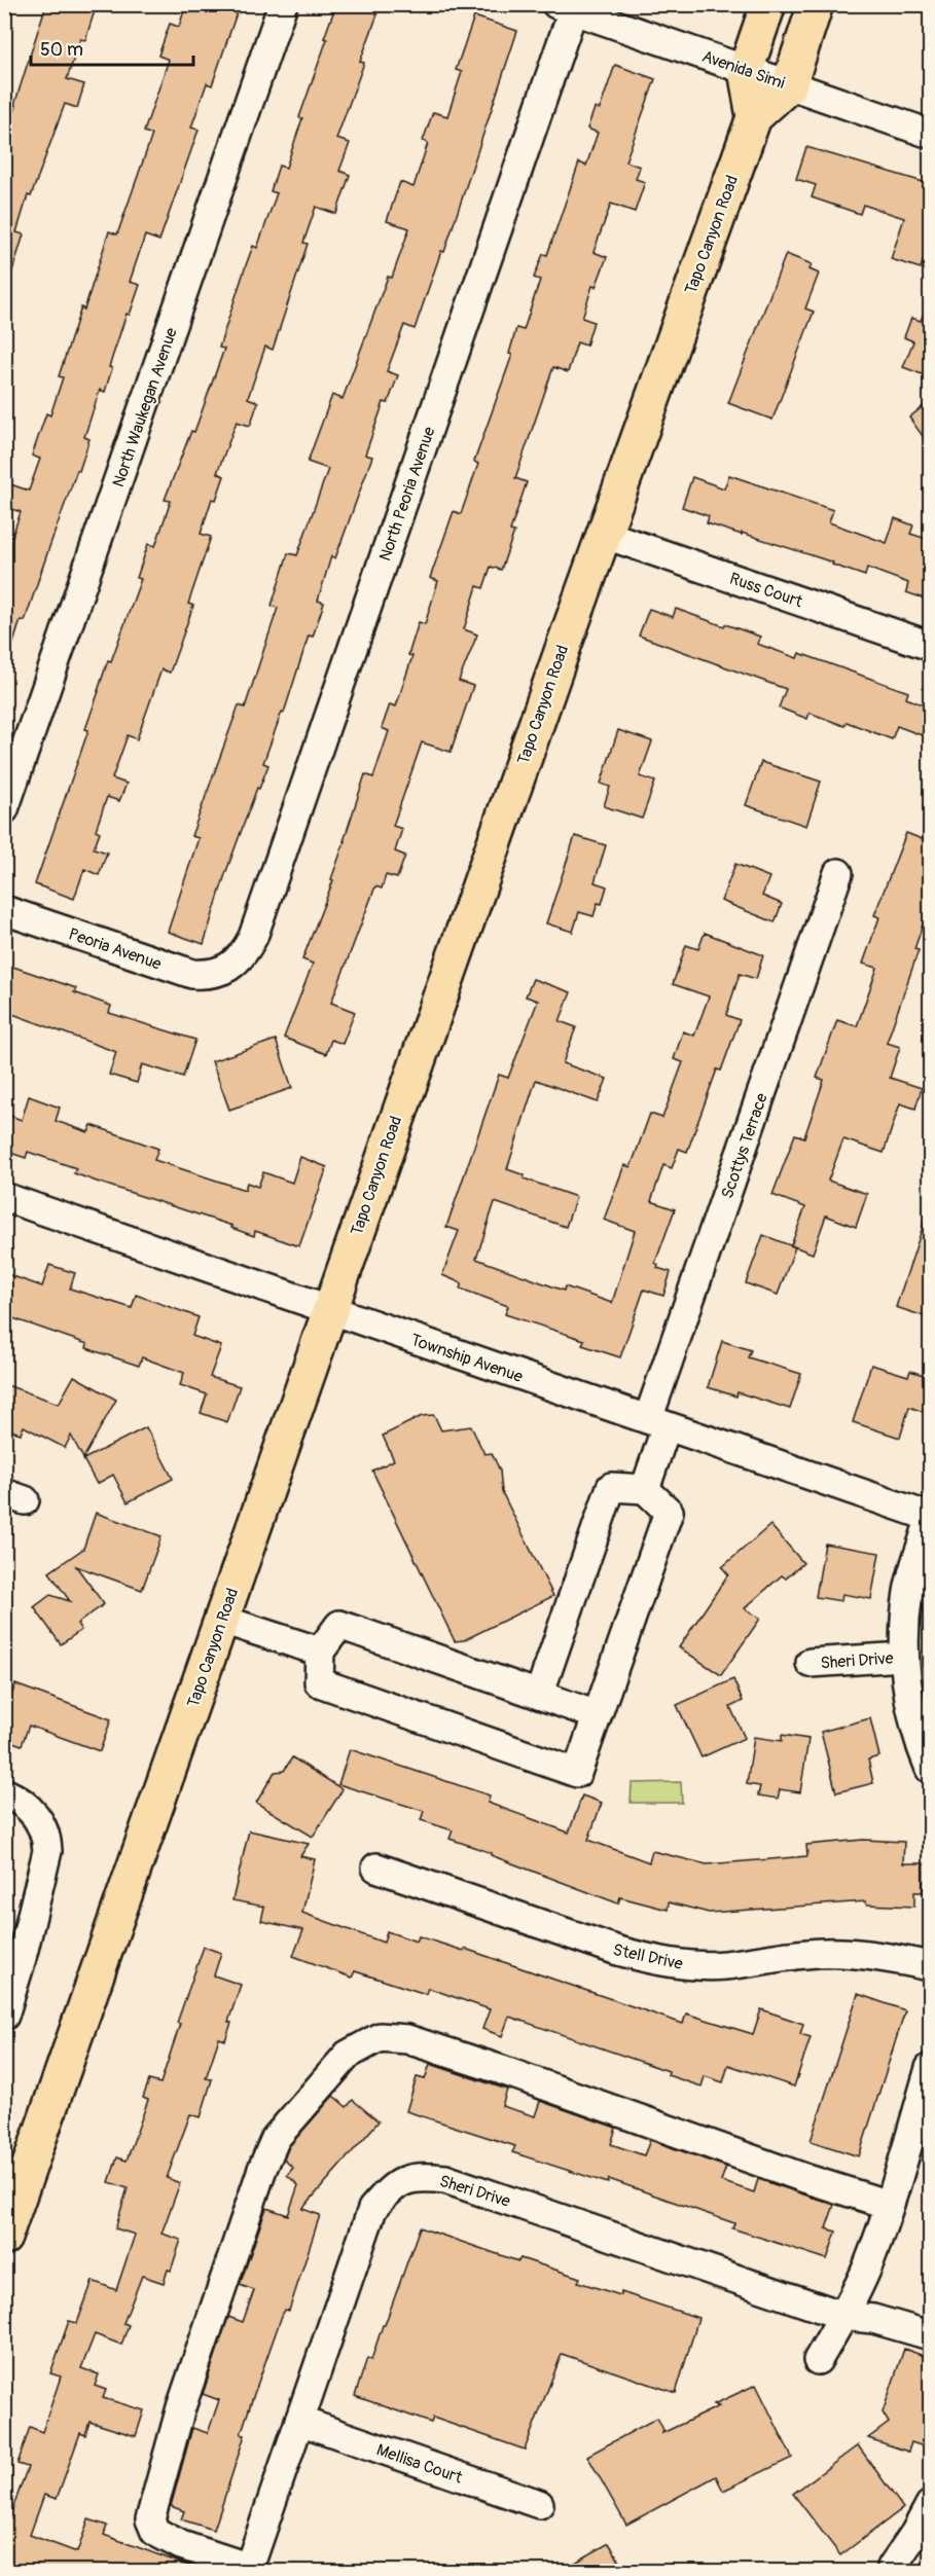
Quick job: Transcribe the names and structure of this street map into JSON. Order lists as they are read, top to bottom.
{
  "streets": {
    "main road": ["Tapo Canyon Road"],
    "street": [
      "Avenida Simi",
      "North Waukegan Avenue",
      "North Peoria Avenue",
      "Russ Court",
      "Peoria Avenue",
      "Scottys Terrace",
      "Township Avenue",
      "Sheri Drive",
      "Stell Drive",
      "Mellisa Court"
    ]
  },
  "crossings": [
    ["Avenida Simi", "Tapo Canyon Road"],
    ["Avenida Simi", "North Peoria Avenue"],
    ["Tapo Canyon Road", "Russ Court"],
    ["Tapo Canyon Road", "Township Avenue"],
    ["North Peoria Avenue", "Peoria Avenue"],
    ["Scottys Terrace", "Township Avenue"],
    ["Township Avenue", "Sheri Drive"],
    ["Sheri Drive", "Mellisa Court"]
  ],
  "scale_bar": "50 m"
}
